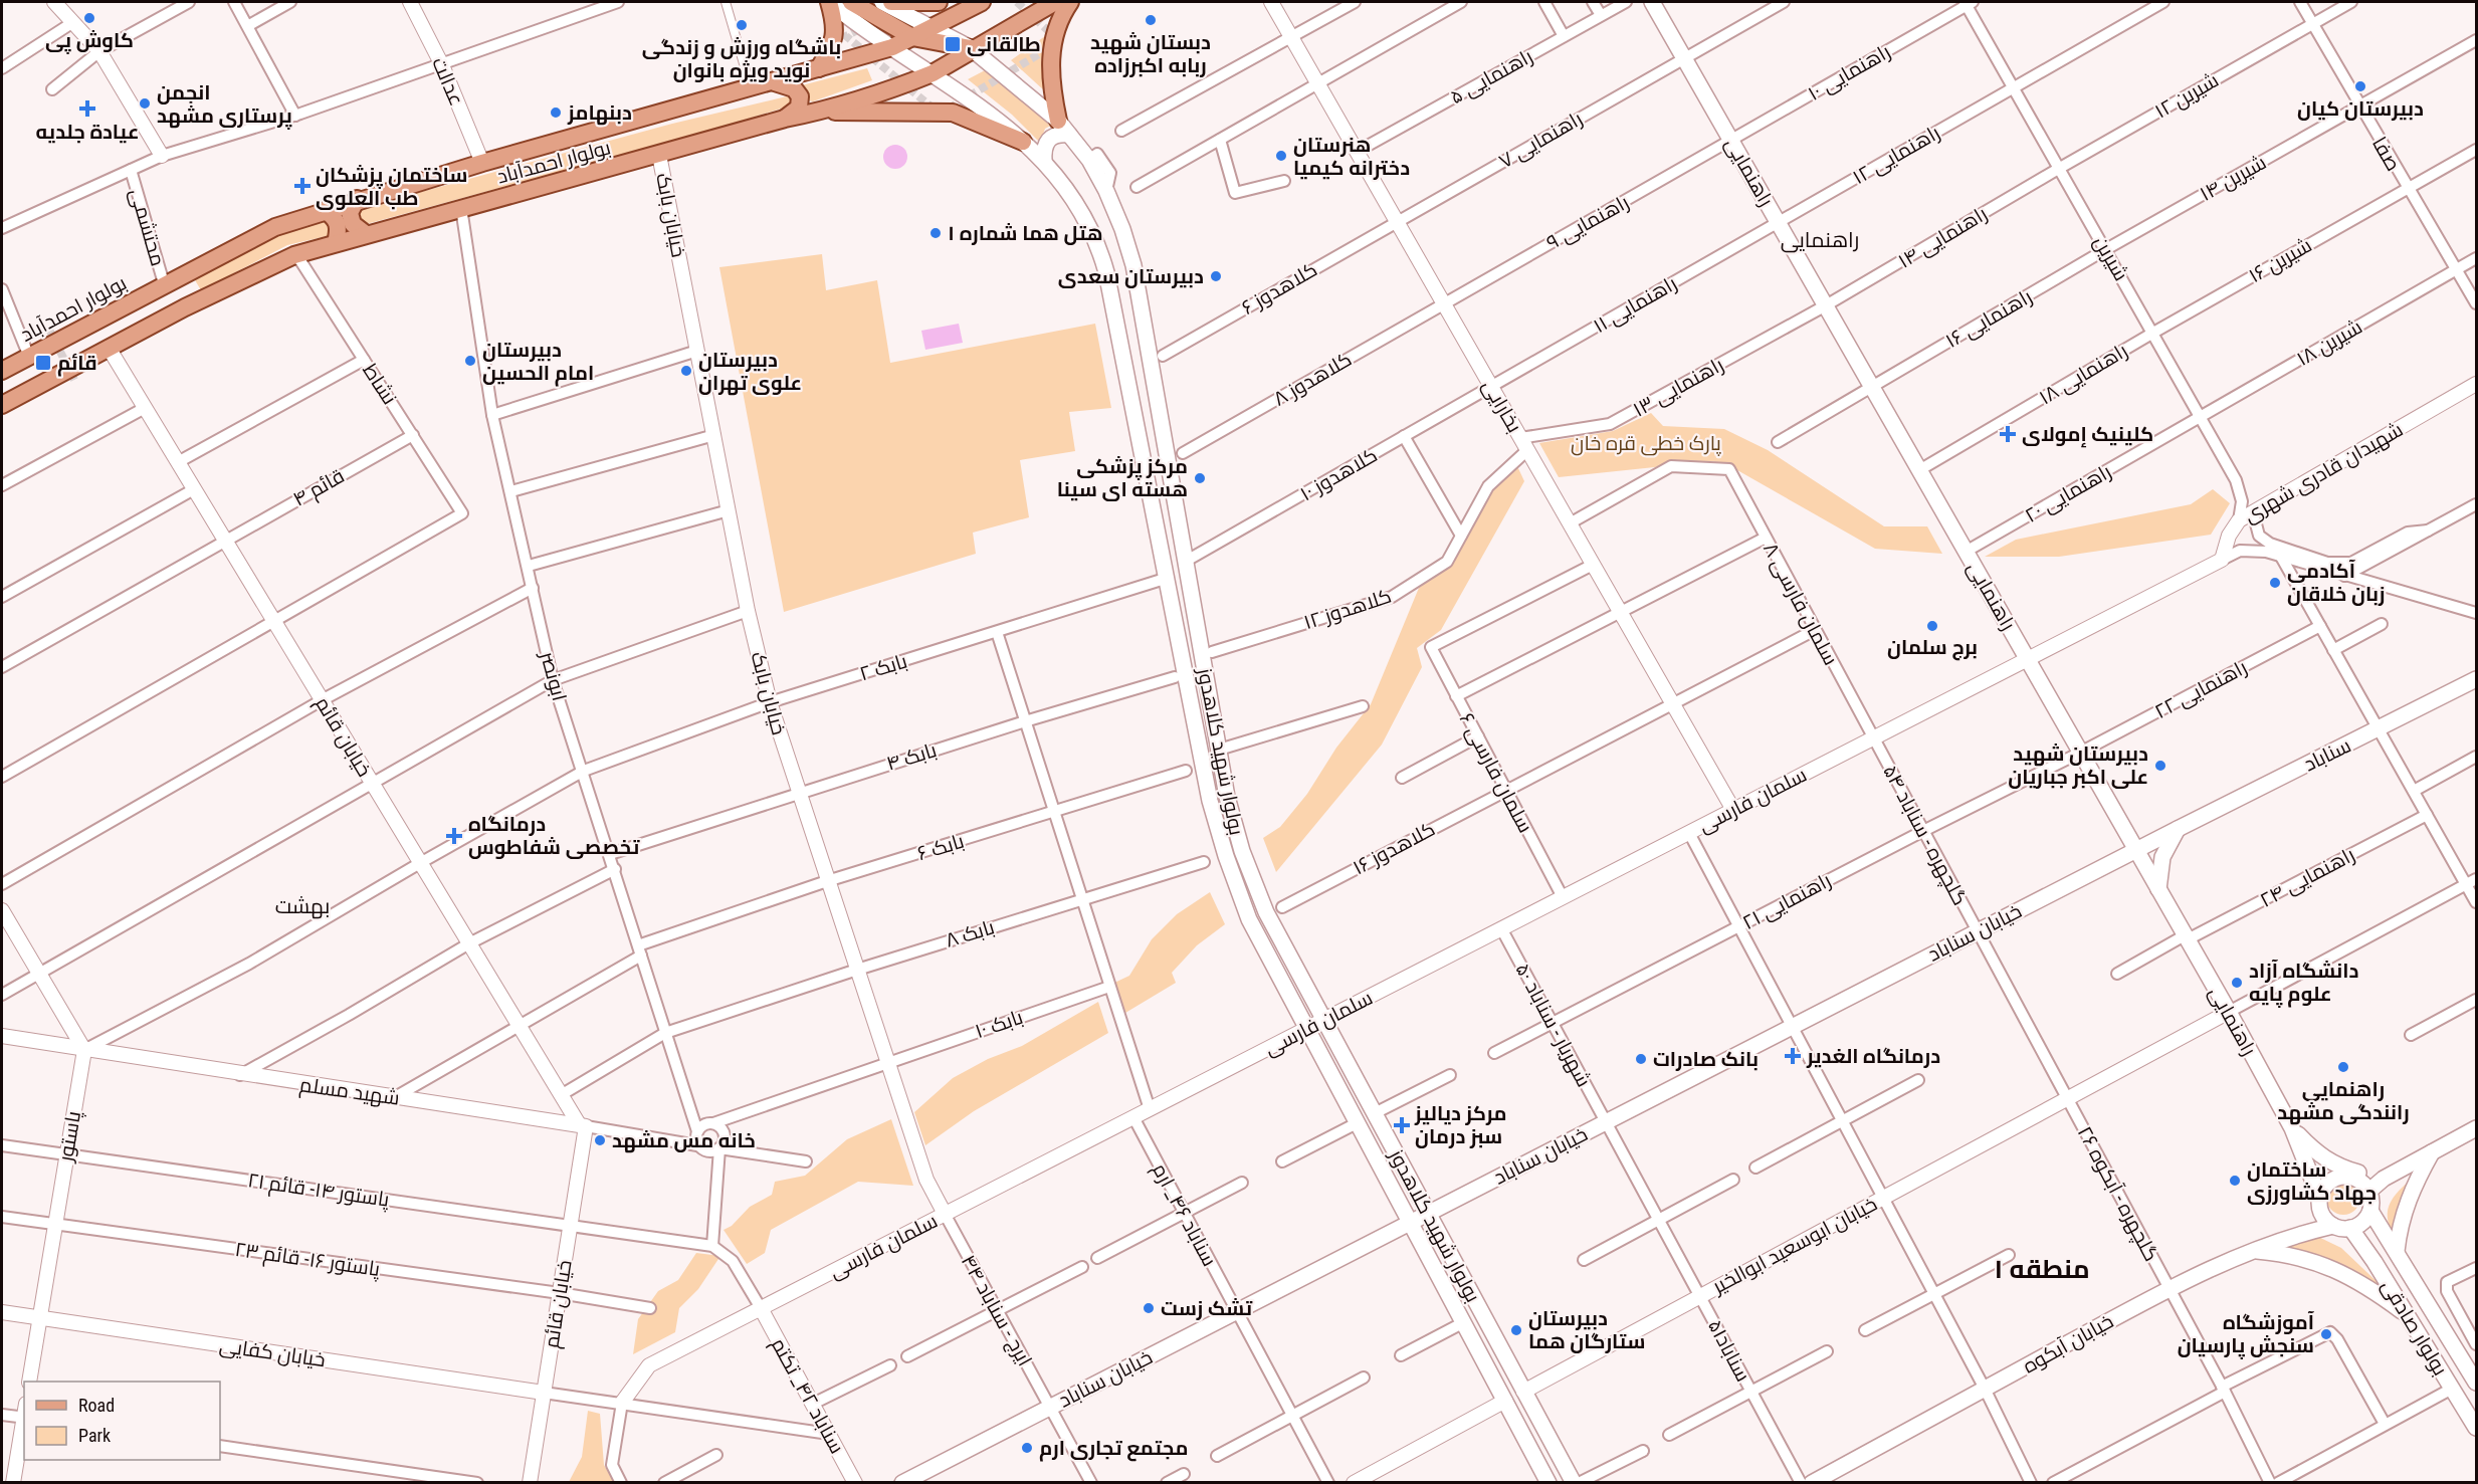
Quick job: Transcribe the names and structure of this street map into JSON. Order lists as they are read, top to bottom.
{
  "streets": {
    "main road": [
      "بولوار احمدآباد",
      "راهنمایی",
      "بولوار شهید کلاهدوز",
      "سناباد",
      "خیابان سناباد",
      "بولوار صادقی",
      "خیابان آبکوه"
    ],
    "street": [
      "راهنمایی ۱۰",
      "راهنمایی ۵",
      "عدالت",
      "شیرین ۱۲",
      "راهنمایی ۷",
      "صفا",
      "راهنمایی ۱۲",
      "شیرین ۱۴",
      "خیابان بابک",
      "راهنمایی ۹",
      "محتشمی",
      "راهنمایی ۱۴",
      "شیرین",
      "شیرین ۱۶",
      "کلاهدوز ۶",
      "راهنمایی ۱۱",
      "راهنمایی ۱۶",
      "شیرین ۱۸",
      "راهنمایی ۱۸",
      "کلاهدوز ۸",
      "نشاط",
      "راهنمایی ۱۳",
      "بخارایی",
      "شهیدان قادری شهری",
      "کلاهدوز ۱۰",
      "قائم ۴",
      "راهنمایی ۲۰",
      "سلمان فارسی ۸",
      "کلاهدوز ۱۲",
      "بابک ۲",
      "ابونصر",
      "راهنمایی ۲۲",
      "خیابان قائم",
      "بابک ۴",
      "سلمان فارسی ۶",
      "سلمان فارسی",
      "گلچهره - سناباد ۵۴",
      "بابک ۶",
      "کلاهدوز ۱۶",
      "راهنمایی ۲۴",
      "راهنمایی ۲۱",
      "بابک ۸",
      "بابک ۱۰",
      "شهریار - سناباد ۵۰",
      "شهید مسلم",
      "پاستور",
      "پاستور ۱۴- قائم ۲۱",
      "گلچهره - آبکوه ۲۶",
      "سناباد ۴۶_ ارم",
      "خیابان ابوسعید ابوالخیر",
      "پاستور ۱۶- قائم ۲۳",
      "ایرج - سناباد ۴۴",
      "سناباد۵۱",
      "خیابان کفایی",
      "سناباد ۴۲_ تکتم"
    ]
  },
  "crossings": [
    ["راهنمایی ۱۰", "راهنمایی"],
    ["راهنمایی ۱۰", "راهنمایی ۹"],
    ["راهنمایی ۱۰", "شیرین"],
    ["راهنمایی ۵", "بخارایی"],
    ["عدالت", "بولوار احمدآباد"],
    ["شیرین ۱۲", "صفا"],
    ["شیرین ۱۲", "راهنمایی ۱۴"],
    ["شیرین ۱۲", "شیرین"],
    ["راهنمایی ۷", "راهنمایی"],
    ["راهنمایی ۷", "کلاهدوز ۶"],
    ["راهنمایی ۷", "بخارایی"],
    ["صفا", "شیرین ۱۴"],
    ["صفا", "شیرین ۱۶"],
    ["صفا", "شیرین ۱۸"],
    ["راهنمایی ۱۲", "راهنمایی"],
    ["راهنمایی ۱۲", "شیرین"],
    ["راهنمایی ۱۲", "راهنمایی ۱۱"],
    ["بولوار احمدآباد", "خیابان بابک"],
    ["بولوار احمدآباد", "محتشمی"],
    ["بولوار احمدآباد", "نشاط"],
    ["بولوار احمدآباد", "ابونصر"],
    ["بولوار احمدآباد", "خیابان قائم"],
    ["بولوار احمدآباد", "بولوار شهید کلاهدوز"],
    ["راهنمایی", "راهنمایی ۹"],
    ["راهنمایی", "راهنمایی ۱۴"],
    ["راهنمایی", "راهنمایی ۱۱"],
    ["راهنمایی", "راهنمایی ۱۶"],
    ["راهنمایی", "راهنمایی ۱۸"],
    ["راهنمایی", "راهنمایی ۱۳"],
    ["راهنمایی", "راهنمایی ۲۰"],
    ["راهنمایی", "راهنمایی ۲۲"],
    ["راهنمایی", "سلمان فارسی"],
    ["راهنمایی", "راهنمایی ۲۴"],
    ["راهنمایی", "راهنمایی ۲۱"],
    ["راهنمایی", "خیابان سناباد"],
    ["راهنمایی", "خیابان ابوسعید ابوالخیر"],
    ["راهنمایی", "بولوار صادقی"],
    ["راهنمایی", "خیابان آبکوه"],
    ["شیرین ۱۴", "شیرین"],
    ["شیرین ۱۴", "راهنمایی ۱۶"],
    ["خیابان بابک", "بابک ۲"],
    ["خیابان بابک", "بابک ۴"],
    ["خیابان بابک", "سلمان فارسی"],
    ["خیابان بابک", "بابک ۶"],
    ["خیابان بابک", "بابک ۸"],
    ["خیابان بابک", "بابک ۱۰"],
    ["خیابان بابک", "ایرج - سناباد ۴۴"],
    ["راهنمایی ۹", "کلاهدوز ۸"],
    ["راهنمایی ۹", "بخارایی"],
    ["راهنمایی ۱۴", "شیرین"],
    ["راهنمایی ۱۴", "راهنمایی ۱۳"],
    ["شیرین", "شیرین ۱۶"],
    ["شیرین", "راهنمایی ۱۶"],
    ["شیرین", "شیرین ۱۸"],
    ["شیرین", "راهنمایی ۱۸"],
    ["شیرین", "شهیدان قادری شهری"],
    ["شیرین", "راهنمایی ۲۰"],
    ["شیرین ۱۶", "راهنمایی ۱۸"],
    ["کلاهدوز ۶", "بخارایی"],
    ["راهنمایی ۱۱", "بخارایی"],
    ["راهنمایی ۱۱", "کلاهدوز ۱۰"],
    ["شیرین ۱۸", "راهنمایی ۲۰"],
    ["کلاهدوز ۸", "بخارایی"],
    ["نشاط", "قائم ۴"],
    ["نشاط", "خیابان قائم"],
    ["راهنمایی ۱۳", "بخارایی"],
    ["راهنمایی ۱۳", "کلاهدوز ۱۲"],
    ["بخارایی", "کلاهدوز ۱۰"],
    ["بخارایی", "سلمان فارسی ۸"],
    ["بخارایی", "کلاهدوز ۱۲"],
    ["بخارایی", "سلمان فارسی ۶"],
    ["بخارایی", "سلمان فارسی"],
    ["بخارایی", "کلاهدوز ۱۶"],
    ["کلاهدوز ۱۰", "بولوار شهید کلاهدوز"],
    ["قائم ۴", "خیابان قائم"],
    ["سلمان فارسی ۸", "سلمان فارسی"],
    ["سلمان فارسی ۸", "گلچهره - سناباد ۵۴"],
    ["سلمان فارسی ۸", "کلاهدوز ۱۶"],
    ["بابک ۲", "ابونصر"],
    ["بابک ۲", "خیابان قائم"],
    ["بابک ۲", "بولوار شهید کلاهدوز"],
    ["بابک ۲", "شهید مسلم"],
    ["بابک ۲", "پاستور"],
    ["ابونصر", "بابک ۴"],
    ["ابونصر", "بابک ۶"],
    ["ابونصر", "بابک ۸"],
    ["ابونصر", "بابک ۱۰"],
    ["ابونصر", "شهید مسلم"],
    ["راهنمایی ۲۲", "راهنمایی ۲۱"],
    ["خیابان قائم", "بابک ۶"],
    ["خیابان قائم", "بابک ۸"],
    ["خیابان قائم", "شهید مسلم"],
    ["خیابان قائم", "پاستور ۱۴- قائم ۲۱"],
    ["خیابان قائم", "پاستور ۱۶- قائم ۲۳"],
    ["خیابان قائم", "خیابان کفایی"],
    ["بولوار شهید کلاهدوز", "سلمان فارسی"],
    ["بولوار شهید کلاهدوز", "خیابان سناباد"],
    ["بولوار شهید کلاهدوز", "خیابان ابوسعید ابوالخیر"],
    ["سناباد", "خیابان سناباد"],
    ["سلمان فارسی ۶", "سلمان فارسی"],
    ["سلمان فارسی ۶", "کلاهدوز ۱۶"],
    ["سلمان فارسی", "گلچهره - سناباد ۵۴"],
    ["سلمان فارسی", "شهریار - سناباد ۵۰"],
    ["سلمان فارسی", "سناباد ۴۶_ ارم"],
    ["سلمان فارسی", "ایرج - سناباد ۴۴"],
    ["سلمان فارسی", "سناباد ۴۲_ تکتم"],
    ["گلچهره - سناباد ۵۴", "راهنمایی ۲۱"],
    ["گلچهره - سناباد ۵۴", "خیابان سناباد"],
    ["گلچهره - سناباد ۵۴", "گلچهره - آبکوه ۲۶"],
    ["گلچهره - سناباد ۵۴", "خیابان ابوسعید ابوالخیر"],
    ["بابک ۶", "شهید مسلم"],
    ["راهنمایی ۲۱", "شهریار - سناباد ۵۰"],
    ["خیابان سناباد", "شهریار - سناباد ۵۰"],
    ["خیابان سناباد", "سناباد ۴۶_ ارم"],
    ["خیابان سناباد", "ایرج - سناباد ۴۴"],
    ["خیابان سناباد", "سناباد۵۱"],
    ["بابک ۱۰", "شهید مسلم"],
    ["شهریار - سناباد ۵۰", "سناباد۵۱"],
    ["شهید مسلم", "پاستور"],
    ["پاستور", "پاستور ۱۴- قائم ۲۱"],
    ["پاستور", "پاستور ۱۶- قائم ۲۳"],
    ["پاستور", "خیابان کفایی"],
    ["گلچهره - آبکوه ۲۶", "خیابان ابوسعید ابوالخیر"],
    ["گلچهره - آبکوه ۲۶", "خیابان آبکوه"],
    ["خیابان ابوسعید ابوالخیر", "سناباد۵۱"],
    ["بولوار صادقی", "خیابان آبکوه"]
  ],
  "districts": ["راهنمایی", "بهشت", "منطقه ۱"],
  "parks": ["پارک خطی قره خان"],
  "places": {
    "other": [
      "کاوش پی",
      "دبستان شهید ربابه اکبرزاده",
      "باشگاه ورزش و زندگی نوید ویژه بانوان",
      "دبیرستان کیان",
      "انجمن پرستاری مشهد",
      "دبنهامز",
      "هنرستان دخترانه کیمیا",
      "هتل هما شماره ۱",
      "دبیرستان سعدی",
      "دبیرستان امام الحسین",
      "دبیرستان علوی تهران",
      "مرکز پزشکی هسته ای سینا",
      "آکادمی زبان خلاقان",
      "برج سلمان",
      "دبیرستان شهید علی اکبر جباریان",
      "دانشگاه آزاد علوم پایه",
      "بانک صادرات",
      "راهنمایی رانندگی مشهد",
      "خانه مس مشهد",
      "ساختمان جهاد کشاورزی",
      "تشک زست",
      "دبیرستان ستارگان هما",
      "آموزشگاه سنجش پارسیان",
      "مجتمع تجاری ارم"
    ],
    "transit": ["طالقانی", "قائم"],
    "health": [
      "عيادة جلديه",
      "ساختمان پزشكان طب العلوى",
      "کلینیک إمولای",
      "درمانگاه تخصصی شفاطوس",
      "درمانگاه الغدیر",
      "مرکز دیالیز سبز درمان"
    ]
  },
  "legend": ["Road", "Park"]
}
